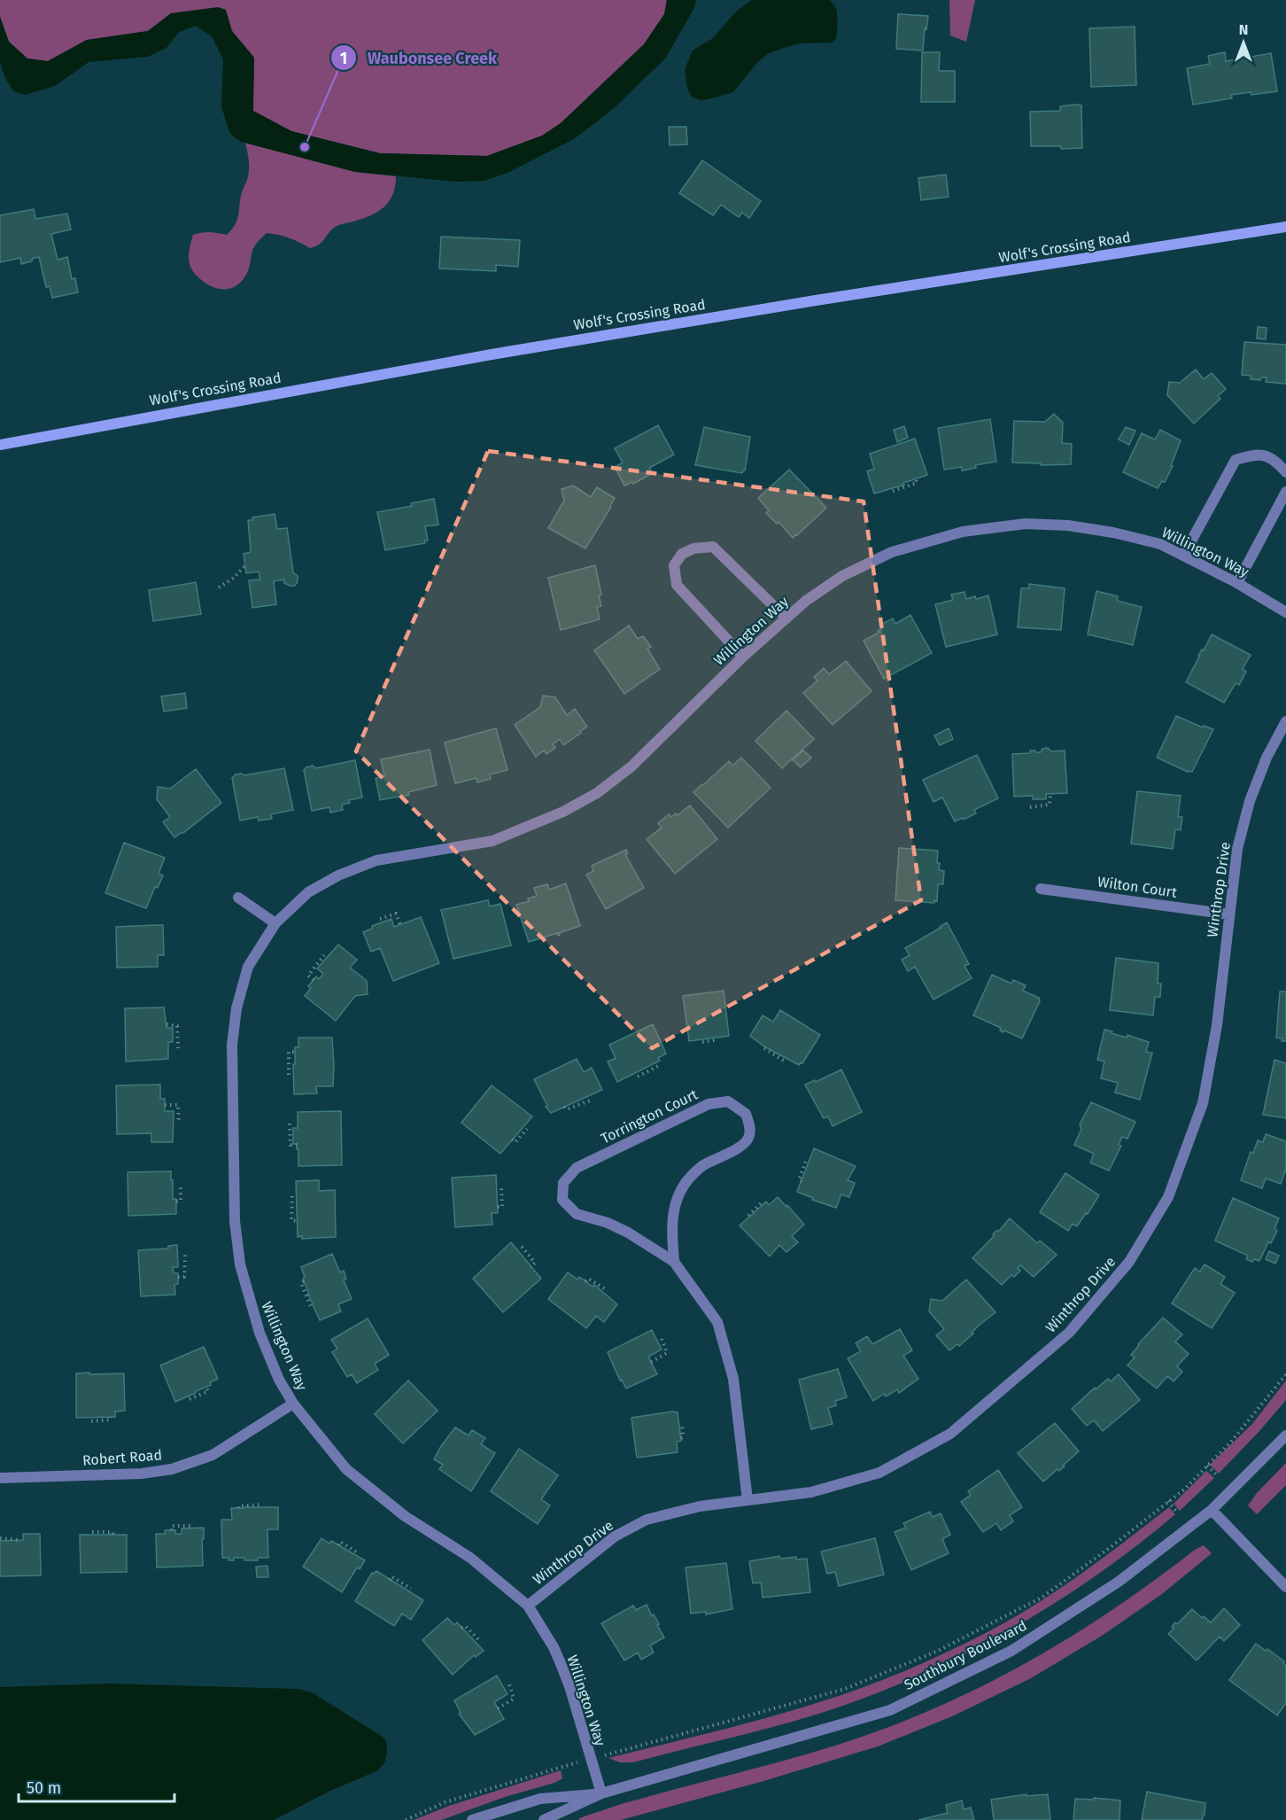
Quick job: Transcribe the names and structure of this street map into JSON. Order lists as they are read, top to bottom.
{
  "streets": {
    "main road": ["Wolf's Crossing Road"],
    "street": [
      "Willington Way",
      "Wilton Court",
      "Winthrop Drive",
      "Torrington Court",
      "Robert Road",
      "Southbury Boulevard"
    ]
  },
  "crossings": [
    ["Willington Way", "Winthrop Drive"],
    ["Willington Way", "Robert Road"],
    ["Willington Way", "Southbury Boulevard"],
    ["Wilton Court", "Winthrop Drive"],
    ["Winthrop Drive", "Torrington Court"]
  ],
  "places": ["Waubonsee Creek"],
  "scale_bar": "50 m",
  "north": "top"
}
